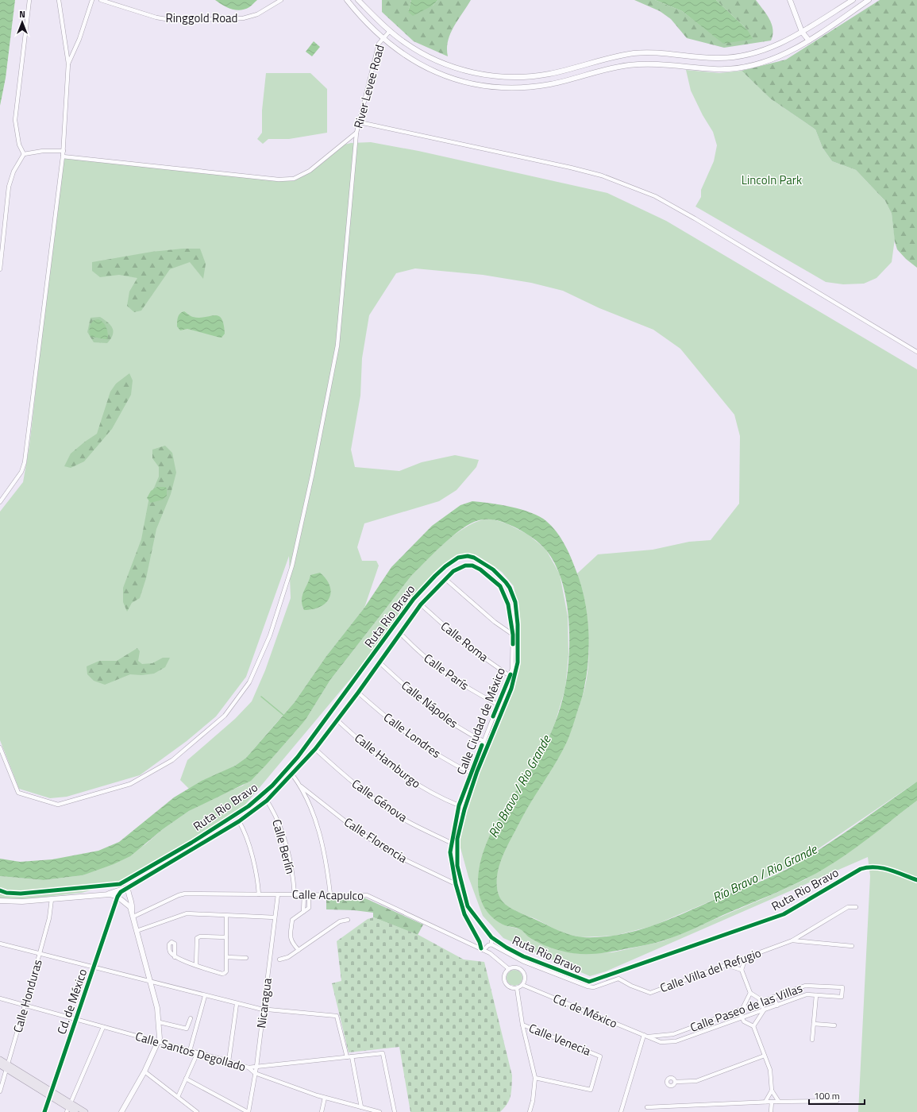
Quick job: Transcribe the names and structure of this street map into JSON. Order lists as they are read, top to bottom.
{
  "streets": {
    "street": [
      "Ringgold Road",
      "River Levee Road",
      "Calle Roma",
      "Calle París",
      "Calle Nápoles",
      "Calle Ciudad de México",
      "Calle Londres",
      "Calle Hamburgo",
      "Calle Génova",
      "Calle Florencia",
      "Calle Berlín",
      "Calle Acapulco",
      "Calle Villa del Refugio",
      "Calle Honduras",
      "Cd. de México",
      "Nicaragua",
      "Calle Paseo de las Villas",
      "Calle Venecia",
      "Calle Santos Degollado"
    ],
    "cycle path": ["Ruta Rio Bravo"]
  },
  "crossings": [
    ["Calle Roma", "Calle Ciudad de México"],
    ["Calle París", "Calle Ciudad de México"],
    ["Calle Nápoles", "Calle Ciudad de México"],
    ["Calle Ciudad de México", "Calle Londres"],
    ["Calle Ciudad de México", "Calle Hamburgo"],
    ["Calle Ciudad de México", "Calle Génova"],
    ["Calle Ciudad de México", "Calle Florencia"],
    ["Calle Ciudad de México", "Calle Berlín"],
    ["Calle Ciudad de México", "Calle Acapulco"],
    ["Calle Ciudad de México", "Cd. de México"],
    ["Calle Berlín", "Calle Acapulco"],
    ["Calle Acapulco", "Cd. de México"],
    ["Calle Acapulco", "Nicaragua"],
    ["Calle Honduras", "Calle Santos Degollado"],
    ["Cd. de México", "Calle Paseo de las Villas"],
    ["Cd. de México", "Calle Santos Degollado"],
    ["Nicaragua", "Calle Santos Degollado"]
  ],
  "water": ["Río Bravo / Rio Grande"],
  "parks": ["Lincoln Park"],
  "scale_bar": "100 m",
  "north": "top"
}
